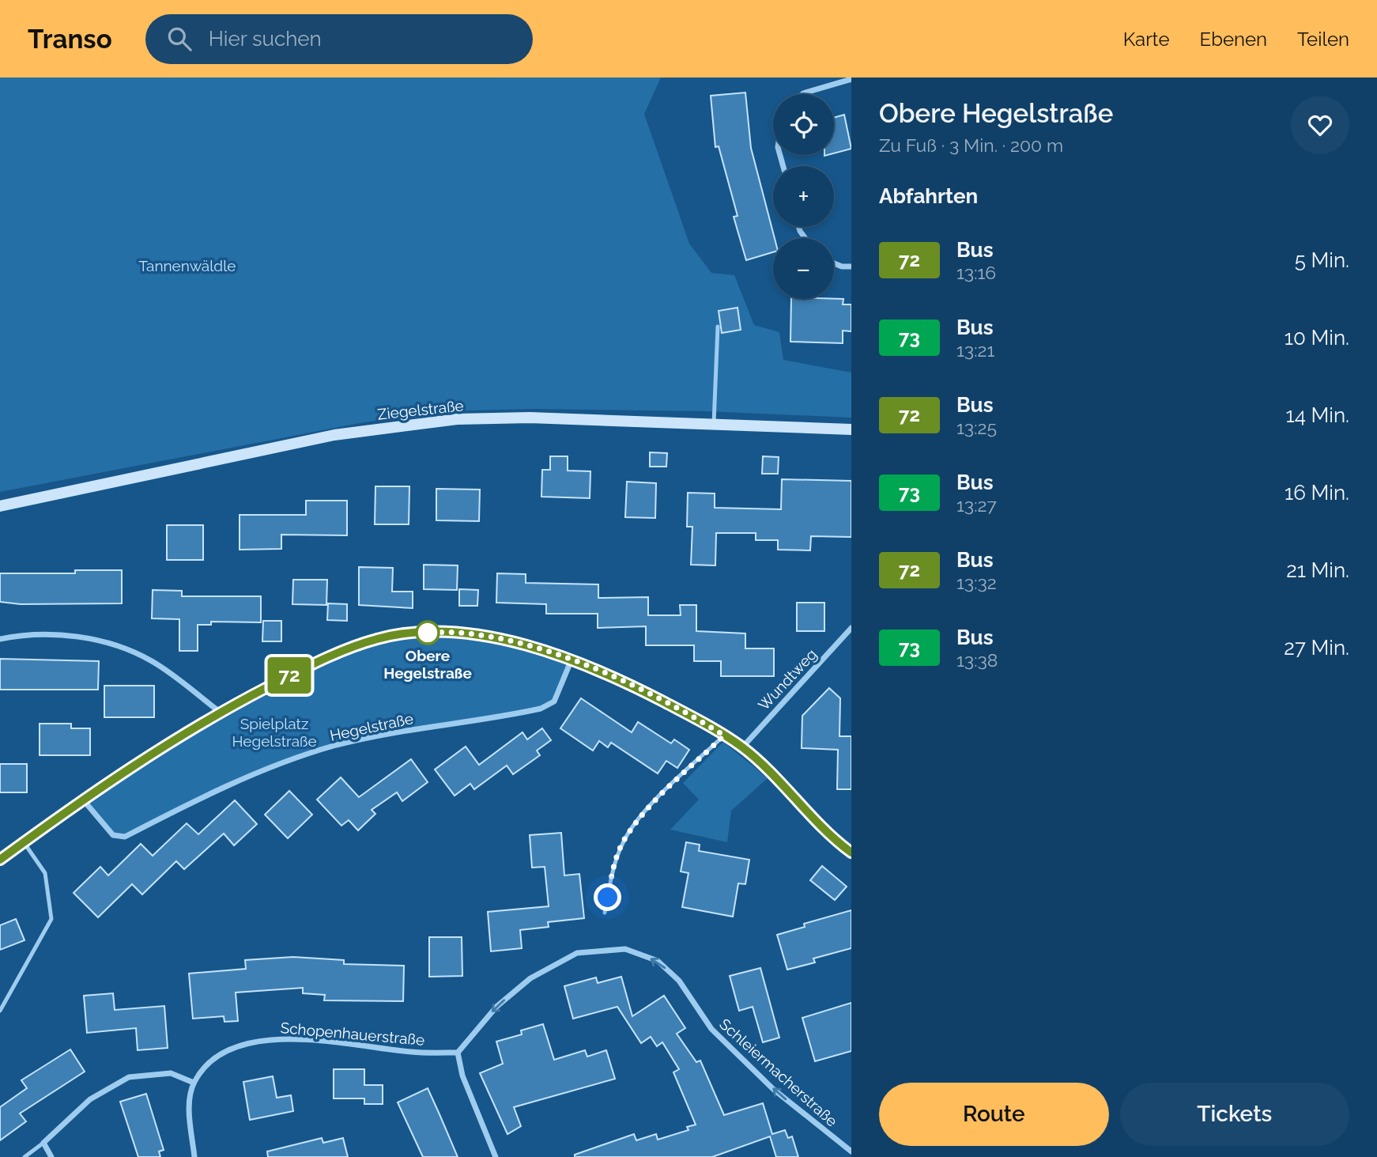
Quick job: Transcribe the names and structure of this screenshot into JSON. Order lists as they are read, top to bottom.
{
  "streets": {
    "main road": ["Ziegelstraße"],
    "street": [
      "Wundtweg",
      "Hegelstraße",
      "Schopenhauerstraße",
      "Schleiermacherstraße"
    ]
  },
  "crossings": [
    ["Schopenhauerstraße", "Schleiermacherstraße"]
  ],
  "parks": ["Tannenwäldle", "Spielplatz Hegelstraße"],
  "places": ["Obere Hegelstraße"],
  "lines": ["bus line 72"],
  "page": {
    "header": "Transo",
    "search": "Hier suchen",
    "nav": ["Karte", "Ebenen", "Teilen"],
    "on_map": "72",
    "heading": [
      ["Obere Hegelstraße", "Zu Fuß · 3 Min. · 200 m"],
      "Abfahrten"
    ],
    "map_buttons": ["+", "−"],
    "list": [
      {
        "mark": "72",
        "name": "Bus",
        "note": "13:16",
        "value": "5 Min."
      },
      {
        "mark": "73",
        "name": "Bus",
        "note": "13:21",
        "value": "10 Min."
      },
      {
        "mark": "72",
        "name": "Bus",
        "note": "13:25",
        "value": "14 Min."
      },
      {
        "mark": "73",
        "name": "Bus",
        "note": "13:27",
        "value": "16 Min."
      },
      {
        "mark": "72",
        "name": "Bus",
        "note": "13:32",
        "value": "21 Min."
      },
      {
        "mark": "73",
        "name": "Bus",
        "note": "13:38",
        "value": "27 Min."
      }
    ],
    "buttons": ["Route", "Tickets"]
  }
}
